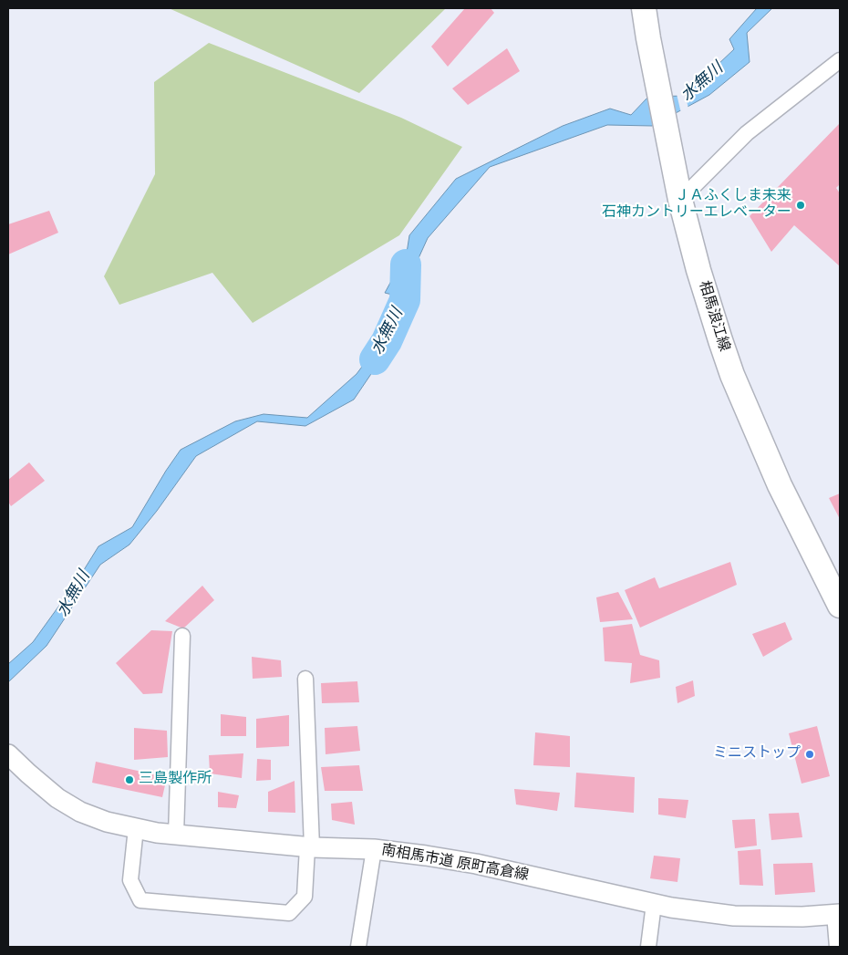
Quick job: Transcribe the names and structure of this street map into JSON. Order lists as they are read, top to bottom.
{
  "streets": {
    "main road": ["相馬浪江線"],
    "street": ["南相馬市道 原町高倉線"]
  },
  "water": ["水無川"],
  "places": ["ＪＡふくしま未来 石神カントリーエレベーター", "ミニストップ", "三島製作所"]
}
